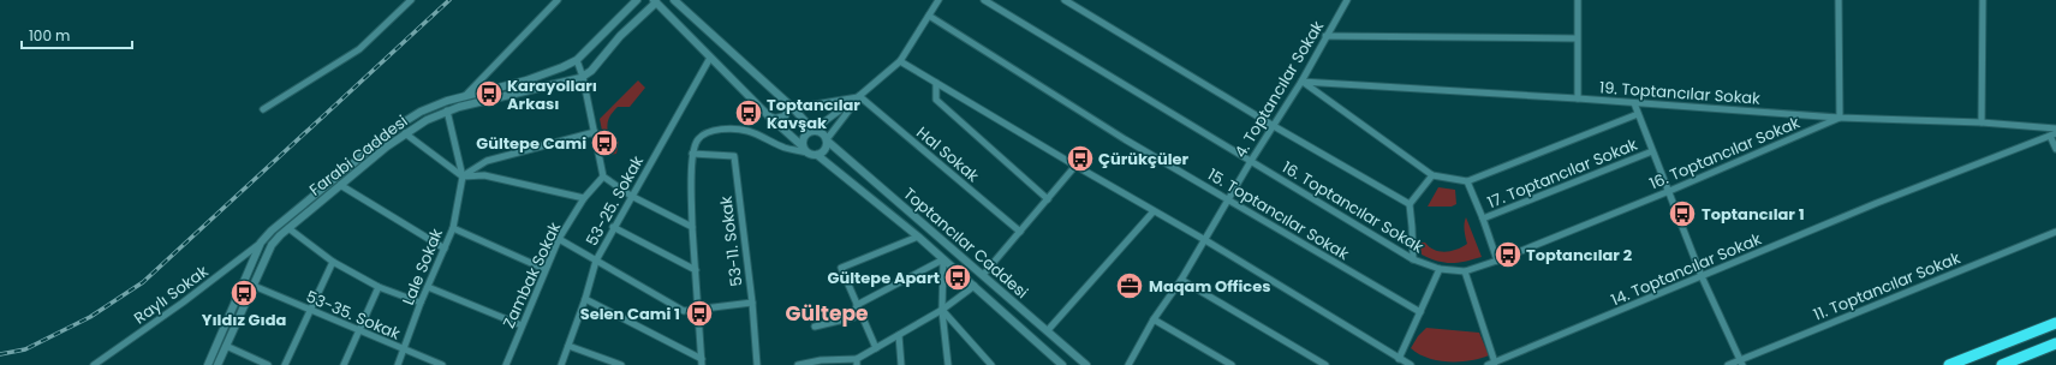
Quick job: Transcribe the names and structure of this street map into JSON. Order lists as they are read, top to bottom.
{
  "streets": {
    "street": [
      "4. Toptancılar Sokak",
      "19. Toptancılar Sokak",
      "16. Toptancılar Sokak",
      "Hal Sokak",
      "Farabi Caddesi",
      "17. Toptancılar Sokak",
      "53-25. Sokak",
      "15. Toptancılar Sokak",
      "53-11. Sokak",
      "Toptancılar Caddesi",
      "Lale Sokak",
      "14. Toptancılar Sokak",
      "Zambak Sokak",
      "11. Toptancılar Sokak",
      "Raylı Sokak",
      "53-35. Sokak"
    ]
  },
  "crossings": [
    ["4. Toptancılar Sokak", "19. Toptancılar Sokak"],
    ["4. Toptancılar Sokak", "16. Toptancılar Sokak"],
    ["4. Toptancılar Sokak", "15. Toptancılar Sokak"],
    ["19. Toptancılar Sokak", "16. Toptancılar Sokak"],
    ["Farabi Caddesi", "Raylı Sokak"],
    ["Farabi Caddesi", "53-35. Sokak"],
    ["Lale Sokak", "53-35. Sokak"]
  ],
  "districts": ["Gültepe"],
  "places": {
    "bus stop": [
      "Karayolları Arkası",
      "Toptancılar Kavşak",
      "Gültepe Cami",
      "Çürükçüler",
      "Toptancılar 1",
      "Toptancılar 2",
      "Gültepe Apart",
      "Yıldız Gıda",
      "Selen Cami 1"
    ],
    "office": ["Maqam Offices"]
  },
  "scale_bar": "100 m"
}
